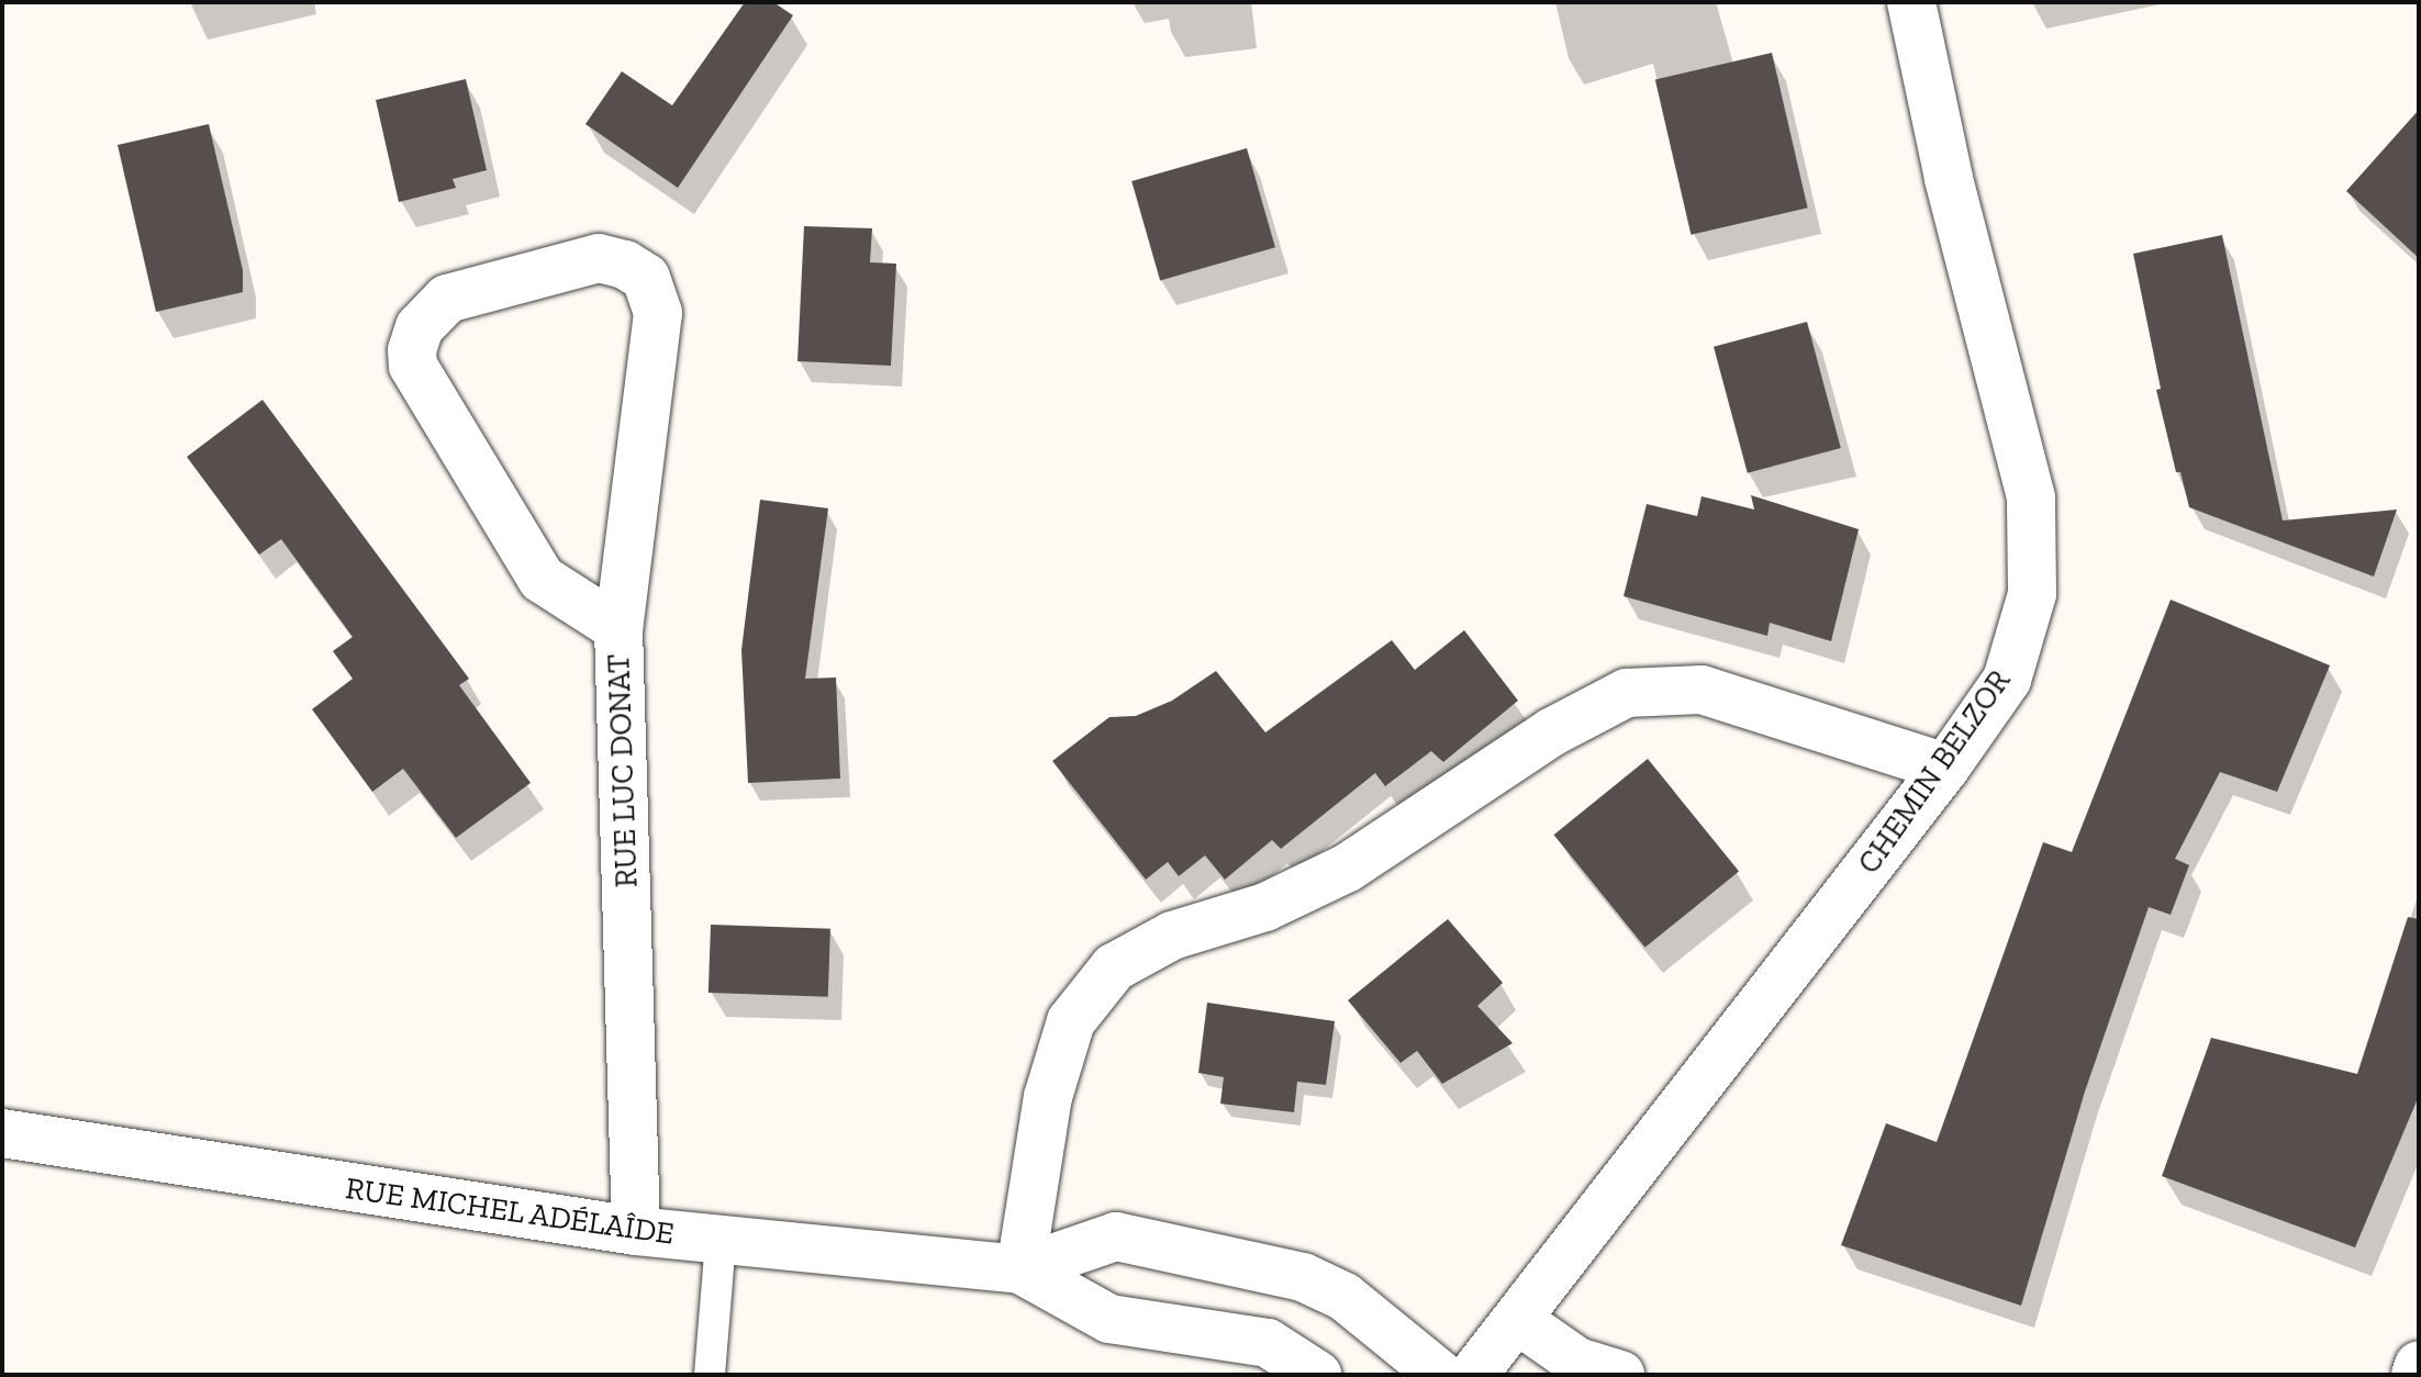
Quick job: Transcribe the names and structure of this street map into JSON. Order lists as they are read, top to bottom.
{
  "streets": {
    "street": ["RUE LUC DONAT", "CHEMIN BELZOR", "RUE MICHEL ADÉLAÎDE"]
  },
  "crossings": [
    ["RUE LUC DONAT", "RUE MICHEL ADÉLAÎDE"]
  ]
}
